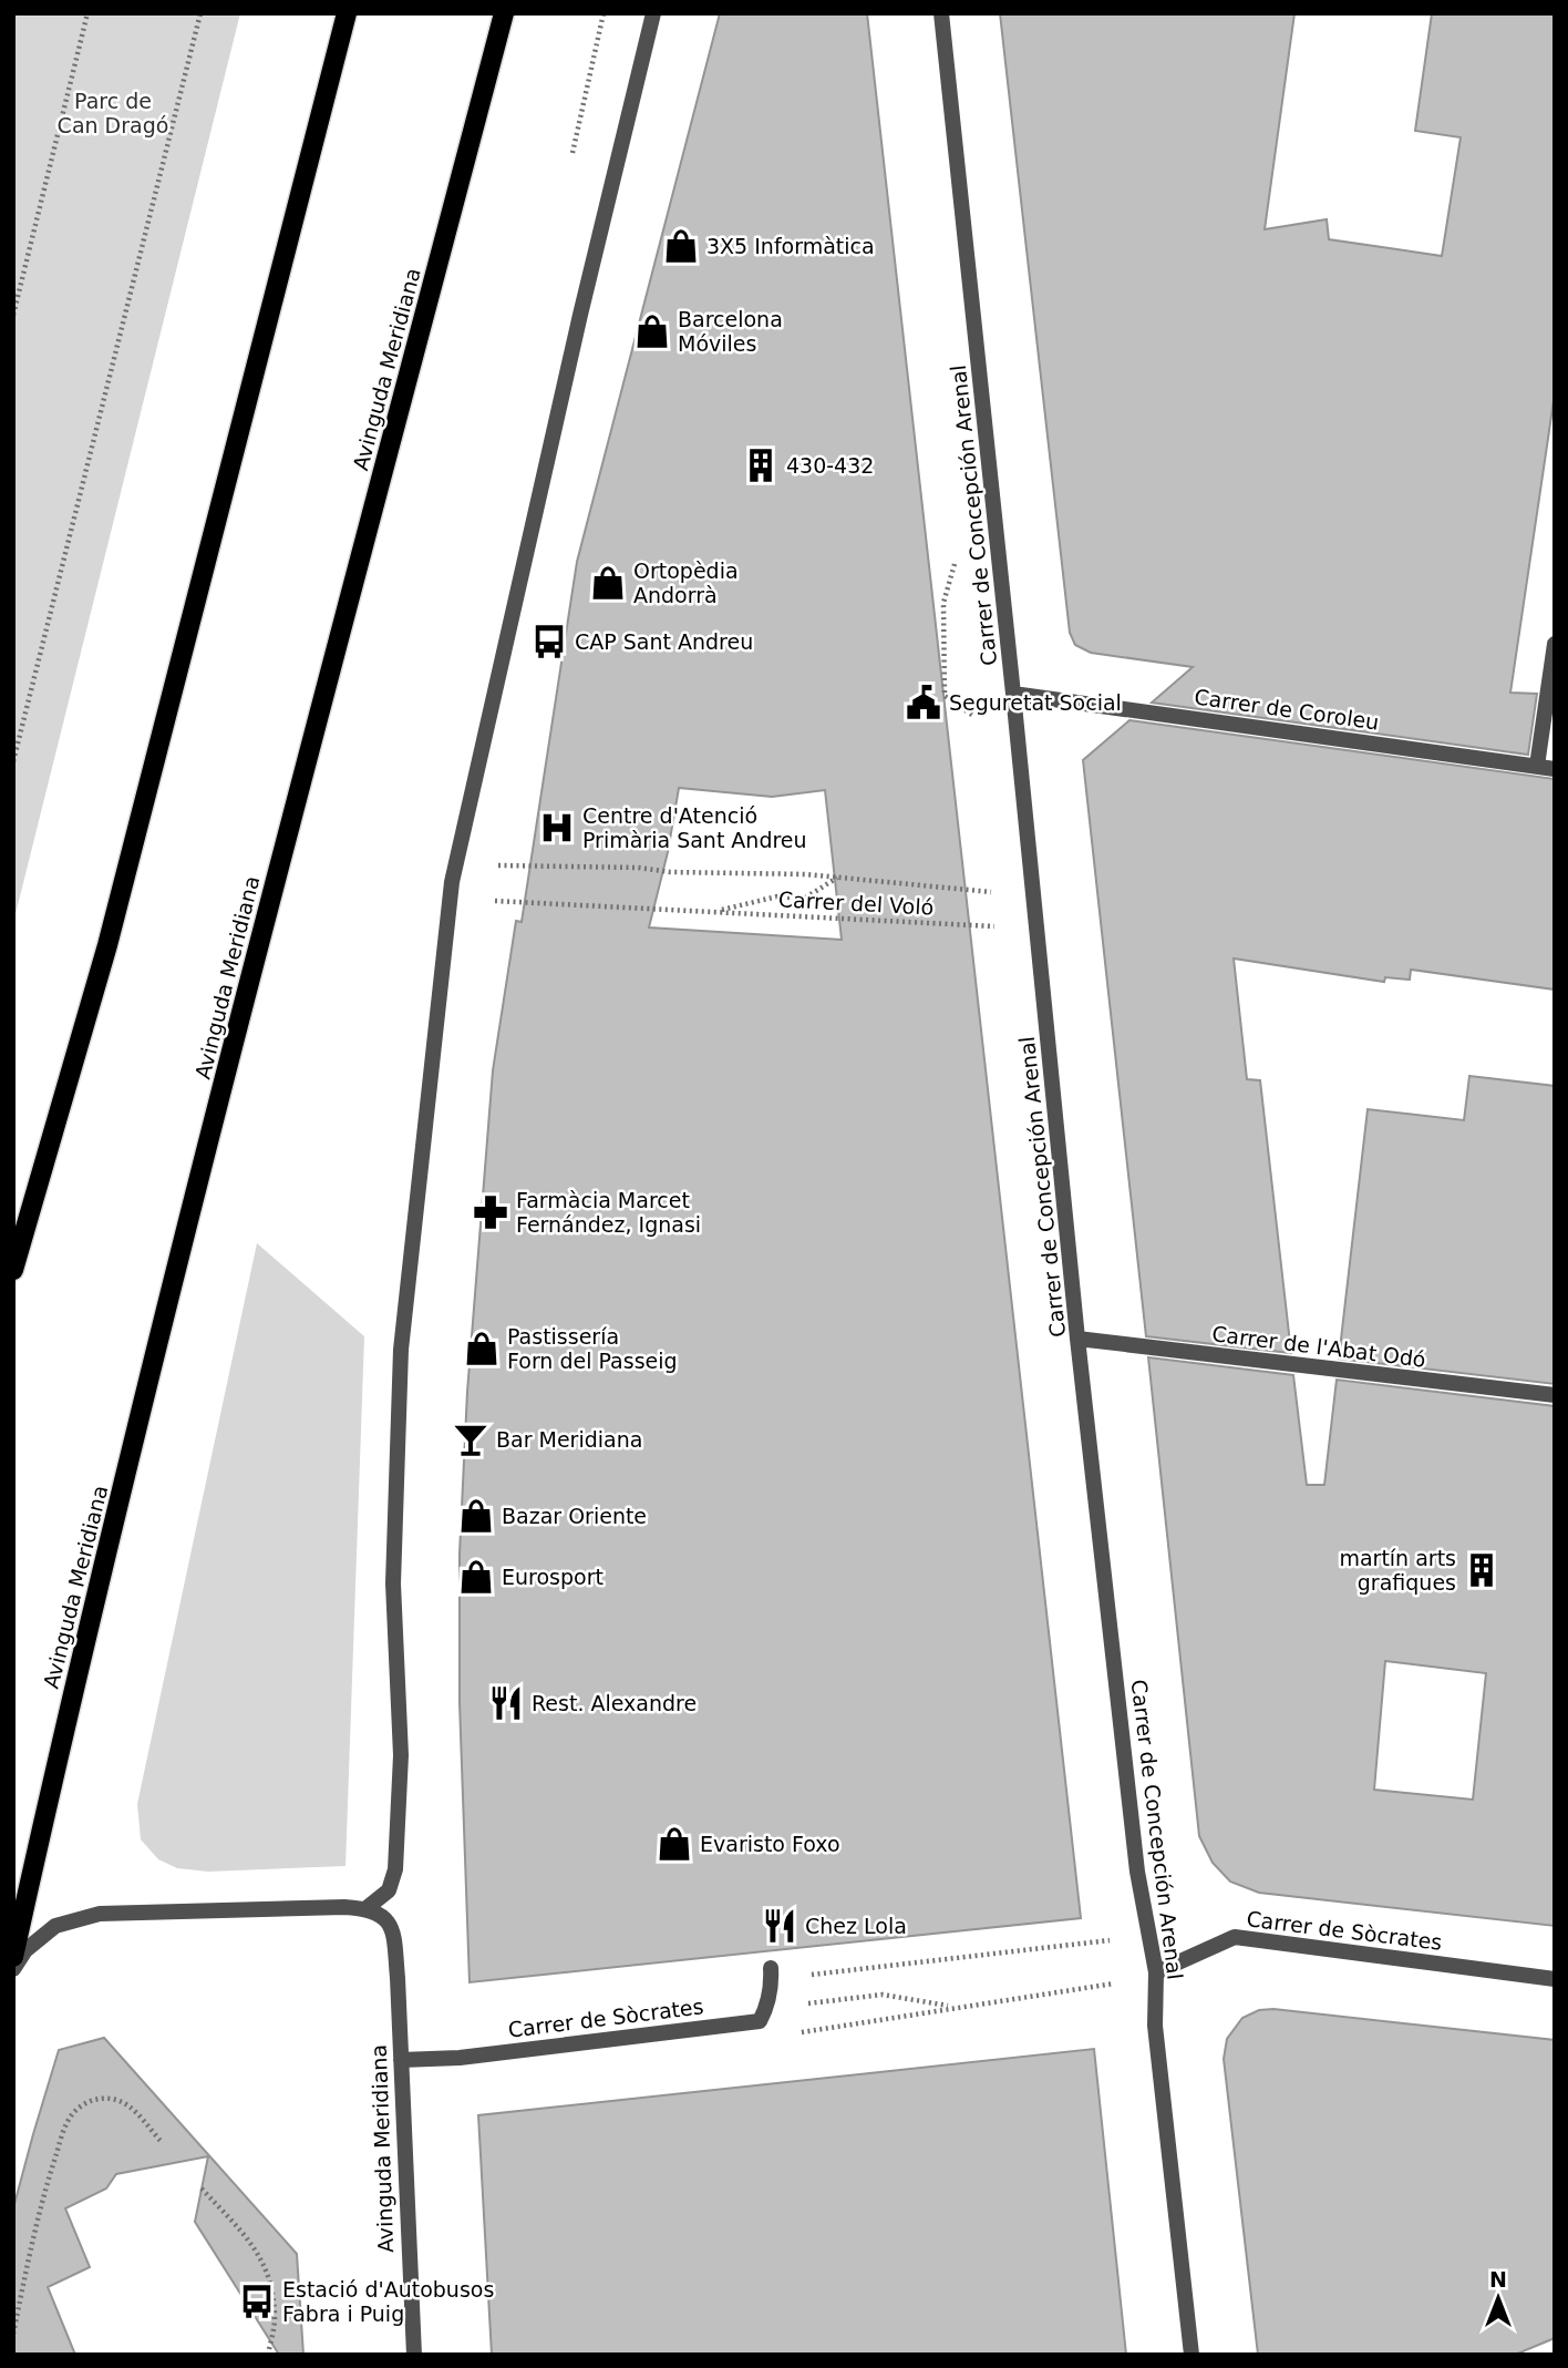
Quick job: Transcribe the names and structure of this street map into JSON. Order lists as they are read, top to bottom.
{
  "streets": {
    "main road": ["Avinguda Meridiana"],
    "street": [
      "Carrer de Concepción Arenal",
      "Carrer de Coroleu",
      "Carrer de l'Abat Odó",
      "Carrer de Sòcrates"
    ],
    "path": ["Carrer del Voló"]
  },
  "crossings": [
    ["Avinguda Meridiana", "Carrer de Sòcrates"],
    ["Carrer de Concepción Arenal", "Carrer de Coroleu"],
    ["Carrer de Concepción Arenal", "Carrer de l'Abat Odó"],
    ["Carrer de Concepción Arenal", "Carrer de Sòcrates"]
  ],
  "parks": ["Parc de Can Dragó"],
  "places": {
    "shop": [
      "3X5 Informàtica",
      "Barcelona Móviles",
      "Ortopèdia Andorrà",
      "Pastissería Forn del Passeig",
      "Bazar Oriente",
      "Eurosport",
      "Evaristo Foxo"
    ],
    "building": ["430-432", "martín arts grafiques"],
    "bus stop": ["CAP Sant Andreu", "Estació d'Autobusos Fabra i Puig"],
    "public building": ["Seguretat Social"],
    "hospital": ["Centre d'Atenció Primària Sant Andreu"],
    "pharmacy": ["Farmàcia Marcet Fernández, Ignasi"],
    "bar": ["Bar Meridiana"],
    "restaurant": ["Rest. Alexandre", "Chez Lola"]
  },
  "north": "top"
}
